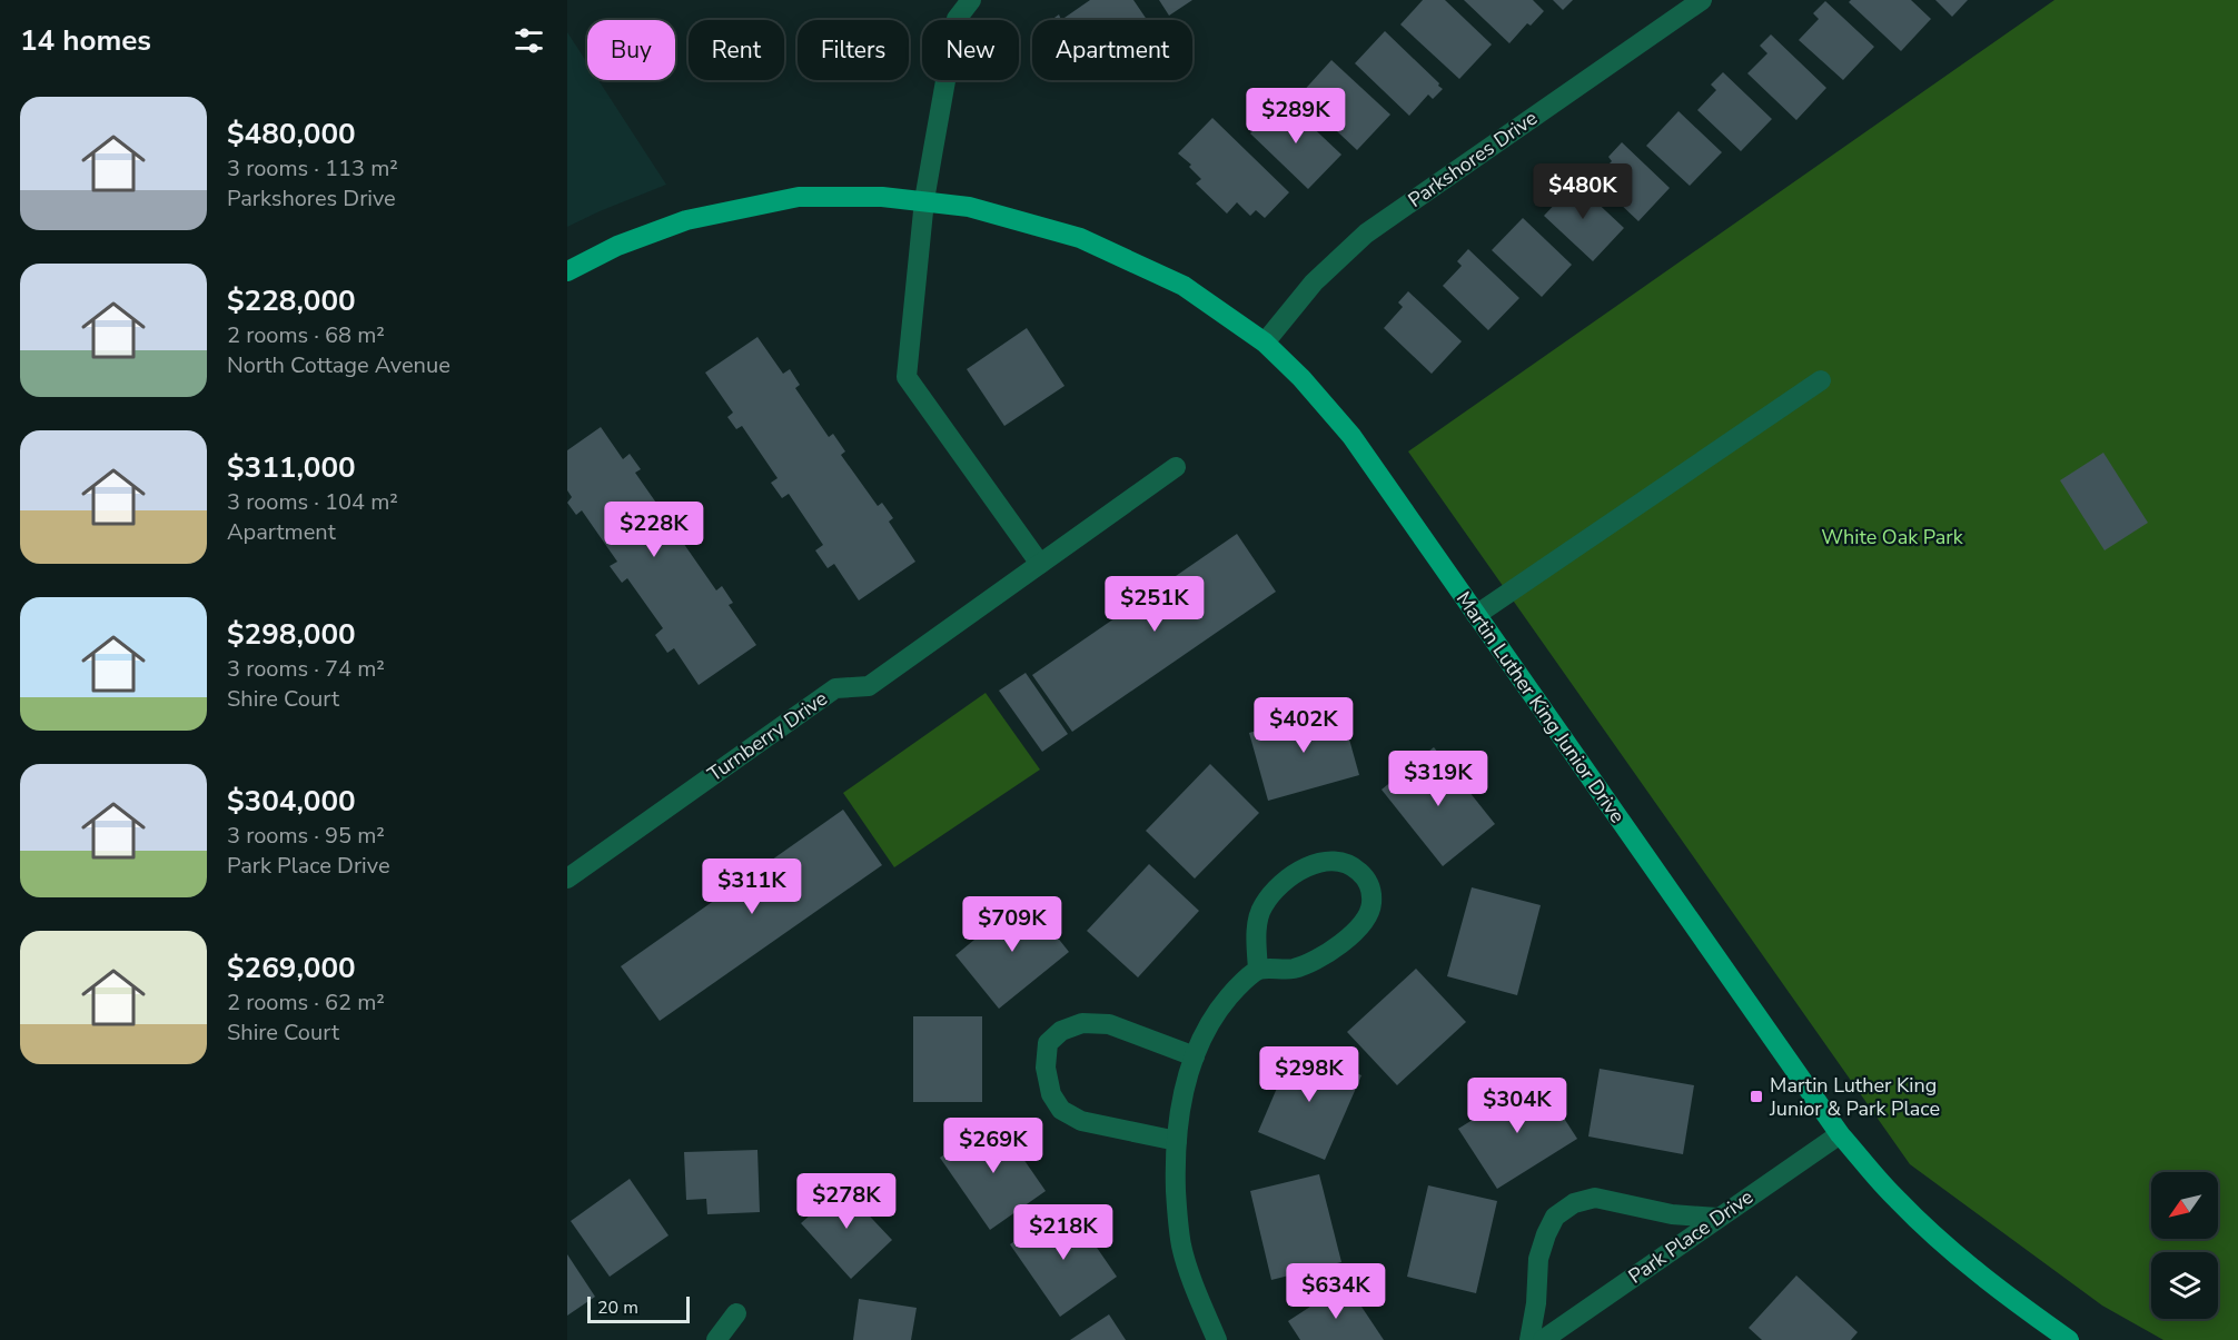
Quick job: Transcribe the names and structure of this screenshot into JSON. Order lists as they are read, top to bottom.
{
  "streets": {
    "main road": ["Martin Luther King Junior Drive"],
    "street": ["Parkshores Drive", "Turnberry Drive", "Park Place Drive"]
  },
  "crossings": [
    ["Parkshores Drive", "Martin Luther King Junior Drive"],
    ["Martin Luther King Junior Drive", "Park Place Drive"]
  ],
  "parks": ["White Oak Park"],
  "places": {
    "transit": ["Martin Luther King Junior & Park Place"]
  },
  "scale_bar": "20 m",
  "north": "bottom left",
  "page": {
    "heading": "14 homes",
    "chip": [
      "Buy",
      "Rent",
      "Filters",
      "New",
      "Apartment"
    ],
    "list": [
      {
        "name": "$480,000",
        "note": "3 rooms · 113 m² · Parkshores Drive"
      },
      {
        "name": "$228,000",
        "note": "2 rooms · 68 m² · North Cottage Avenue"
      },
      {
        "name": "$311,000",
        "note": "3 rooms · 104 m² · Apartment"
      },
      {
        "name": "$298,000",
        "note": "3 rooms · 74 m² · Shire Court"
      },
      {
        "name": "$304,000",
        "note": "3 rooms · 95 m² · Park Place Drive"
      },
      {
        "name": "$269,000",
        "note": "2 rooms · 62 m² · Shire Court"
      }
    ],
    "price": [
      "$289K",
      "$480K",
      "$228K",
      "$251K",
      "$402K",
      "$319K",
      "$311K",
      "$709K",
      "$298K",
      "$304K",
      "$269K",
      "$278K",
      "$218K",
      "$634K"
    ],
    "scale": "20 m"
  }
}
